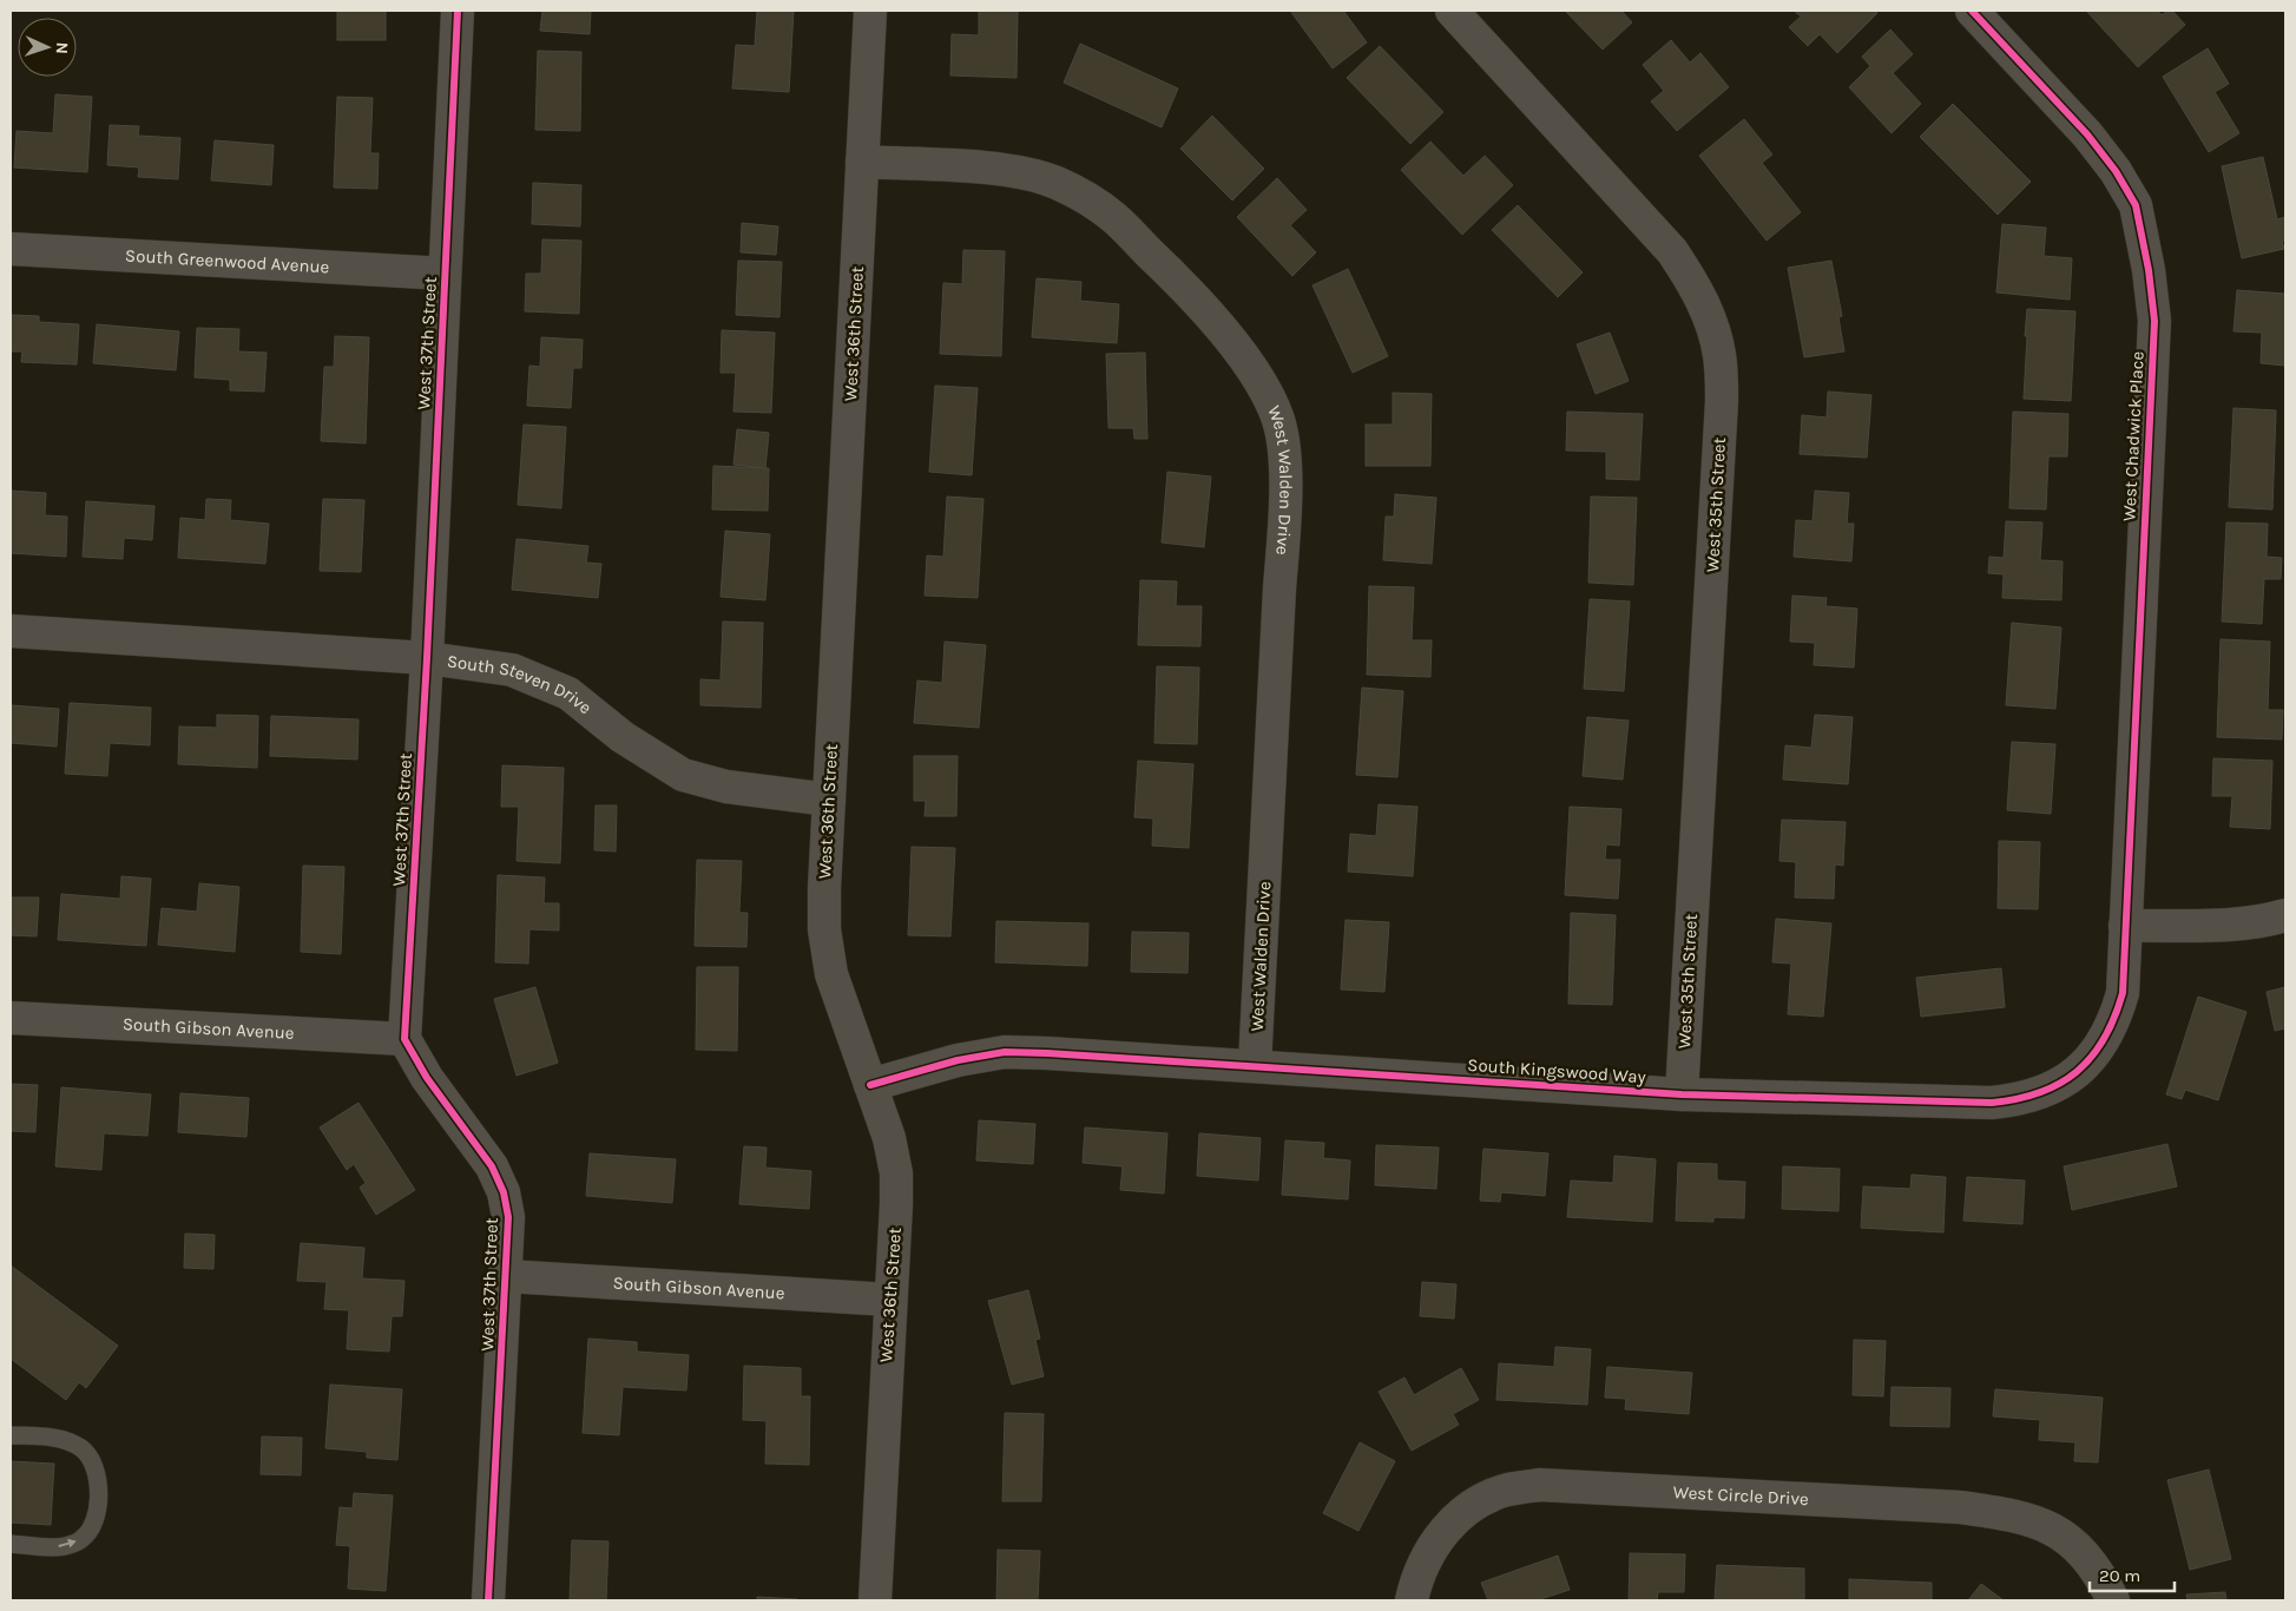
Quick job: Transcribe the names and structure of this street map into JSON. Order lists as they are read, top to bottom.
{
  "streets": {
    "street": [
      "South Greenwood Avenue",
      "West 36th Street",
      "West 37th Street",
      "West Chadwick Place",
      "West Walden Drive",
      "West 35th Street",
      "South Steven Drive",
      "South Gibson Avenue",
      "South Kingswood Way",
      "West Circle Drive"
    ]
  },
  "crossings": [
    ["South Greenwood Avenue", "West 37th Street"],
    ["West 36th Street", "West Walden Drive"],
    ["West 36th Street", "South Steven Drive"],
    ["West 36th Street", "South Gibson Avenue"],
    ["West 36th Street", "South Kingswood Way"],
    ["West 37th Street", "South Steven Drive"],
    ["West 37th Street", "South Gibson Avenue"],
    ["West Chadwick Place", "South Kingswood Way"],
    ["West Walden Drive", "South Kingswood Way"],
    ["West 35th Street", "South Kingswood Way"]
  ],
  "scale_bar": "20 m",
  "north": "right"
}
